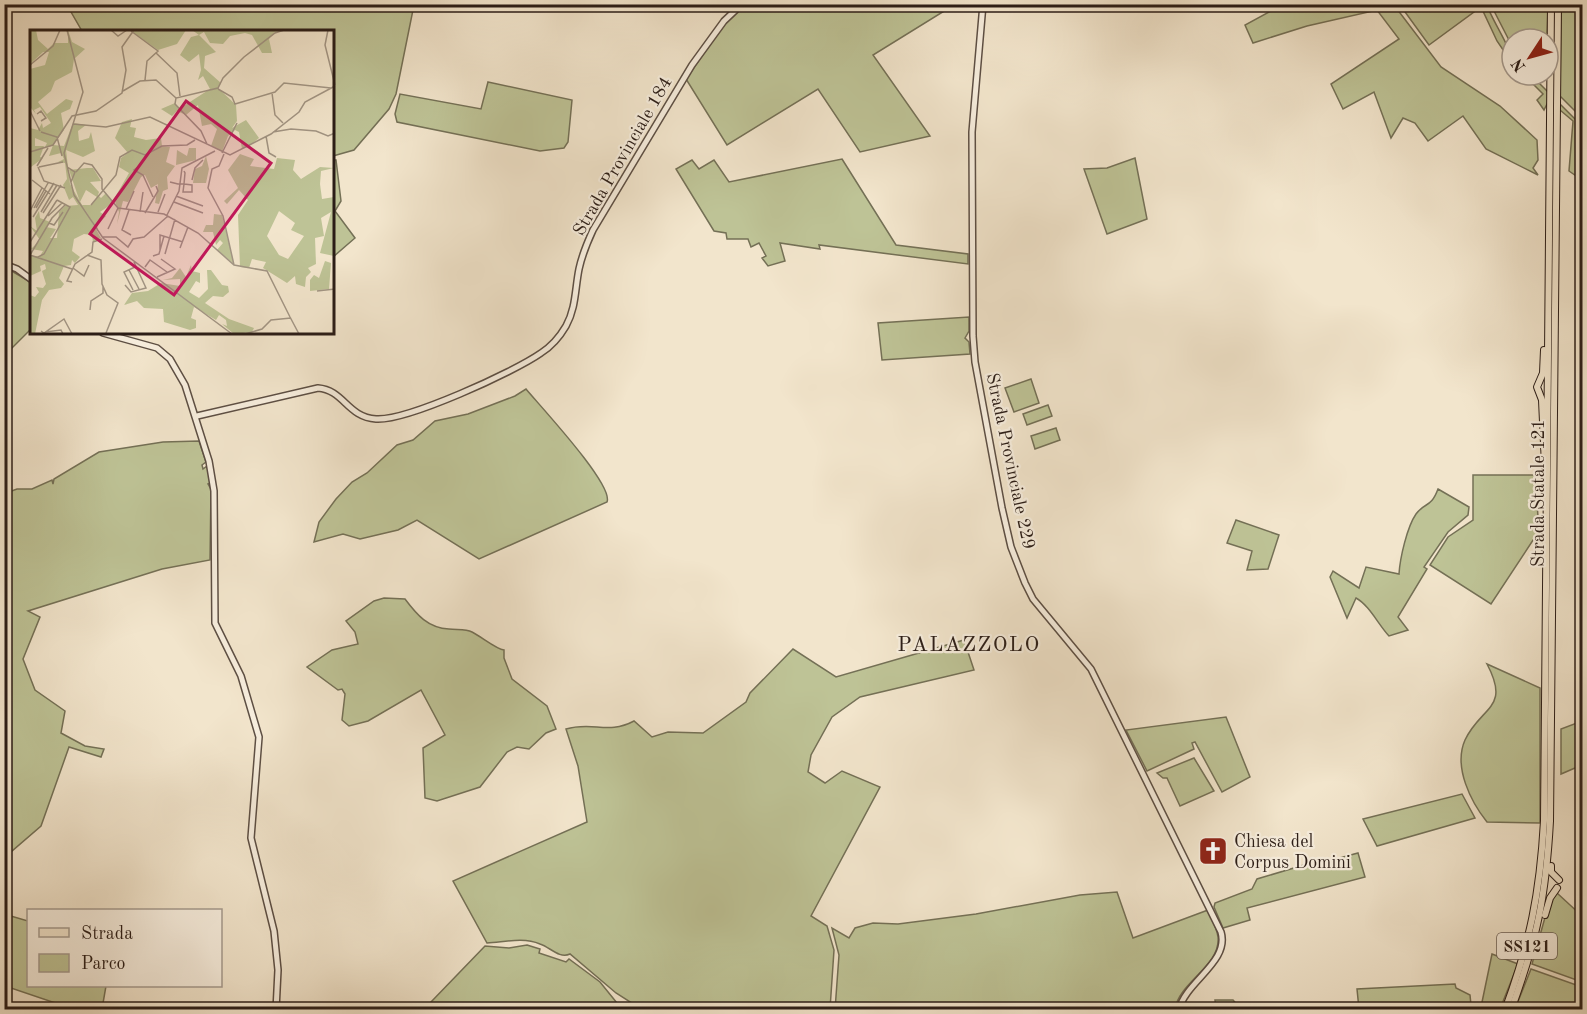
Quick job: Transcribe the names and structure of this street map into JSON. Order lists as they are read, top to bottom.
{
  "streets": {
    "main road": ["Strada Statale 121", "SS121"],
    "street": ["Strada Provinciale 184", "Strada Provinciale 229"]
  },
  "crossings": [
    ["Strada Statale 121", "SS121"]
  ],
  "districts": ["PALAZZOLO"],
  "places": {
    "church": ["Chiesa del Corpus Domini"]
  },
  "legend": ["Strada", "Parco"],
  "north": "bottom left"
}
